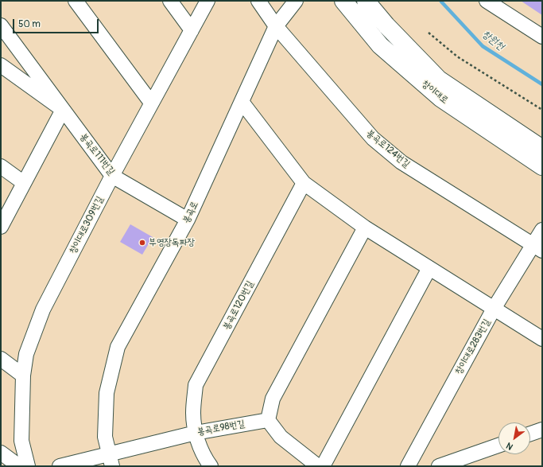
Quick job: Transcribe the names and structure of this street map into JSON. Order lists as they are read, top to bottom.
{
  "streets": {
    "main road": ["창이대로"],
    "street": [
      "봉곡로124번길",
      "봉곡로111번길",
      "봉곡로",
      "창이대로309번길",
      "봉곡로120번길",
      "창이대로283번길",
      "봉곡로98번길"
    ]
  },
  "crossings": [
    ["봉곡로124번길", "봉곡로"],
    ["봉곡로124번길", "창이대로283번길"],
    ["봉곡로111번길", "봉곡로"],
    ["봉곡로111번길", "창이대로309번길"],
    ["봉곡로", "봉곡로98번길"],
    ["봉곡로120번길", "봉곡로98번길"]
  ],
  "water": ["창원천"],
  "places": ["부영장독짜장"],
  "scale_bar": "50 m",
  "north": "bottom left"
}
